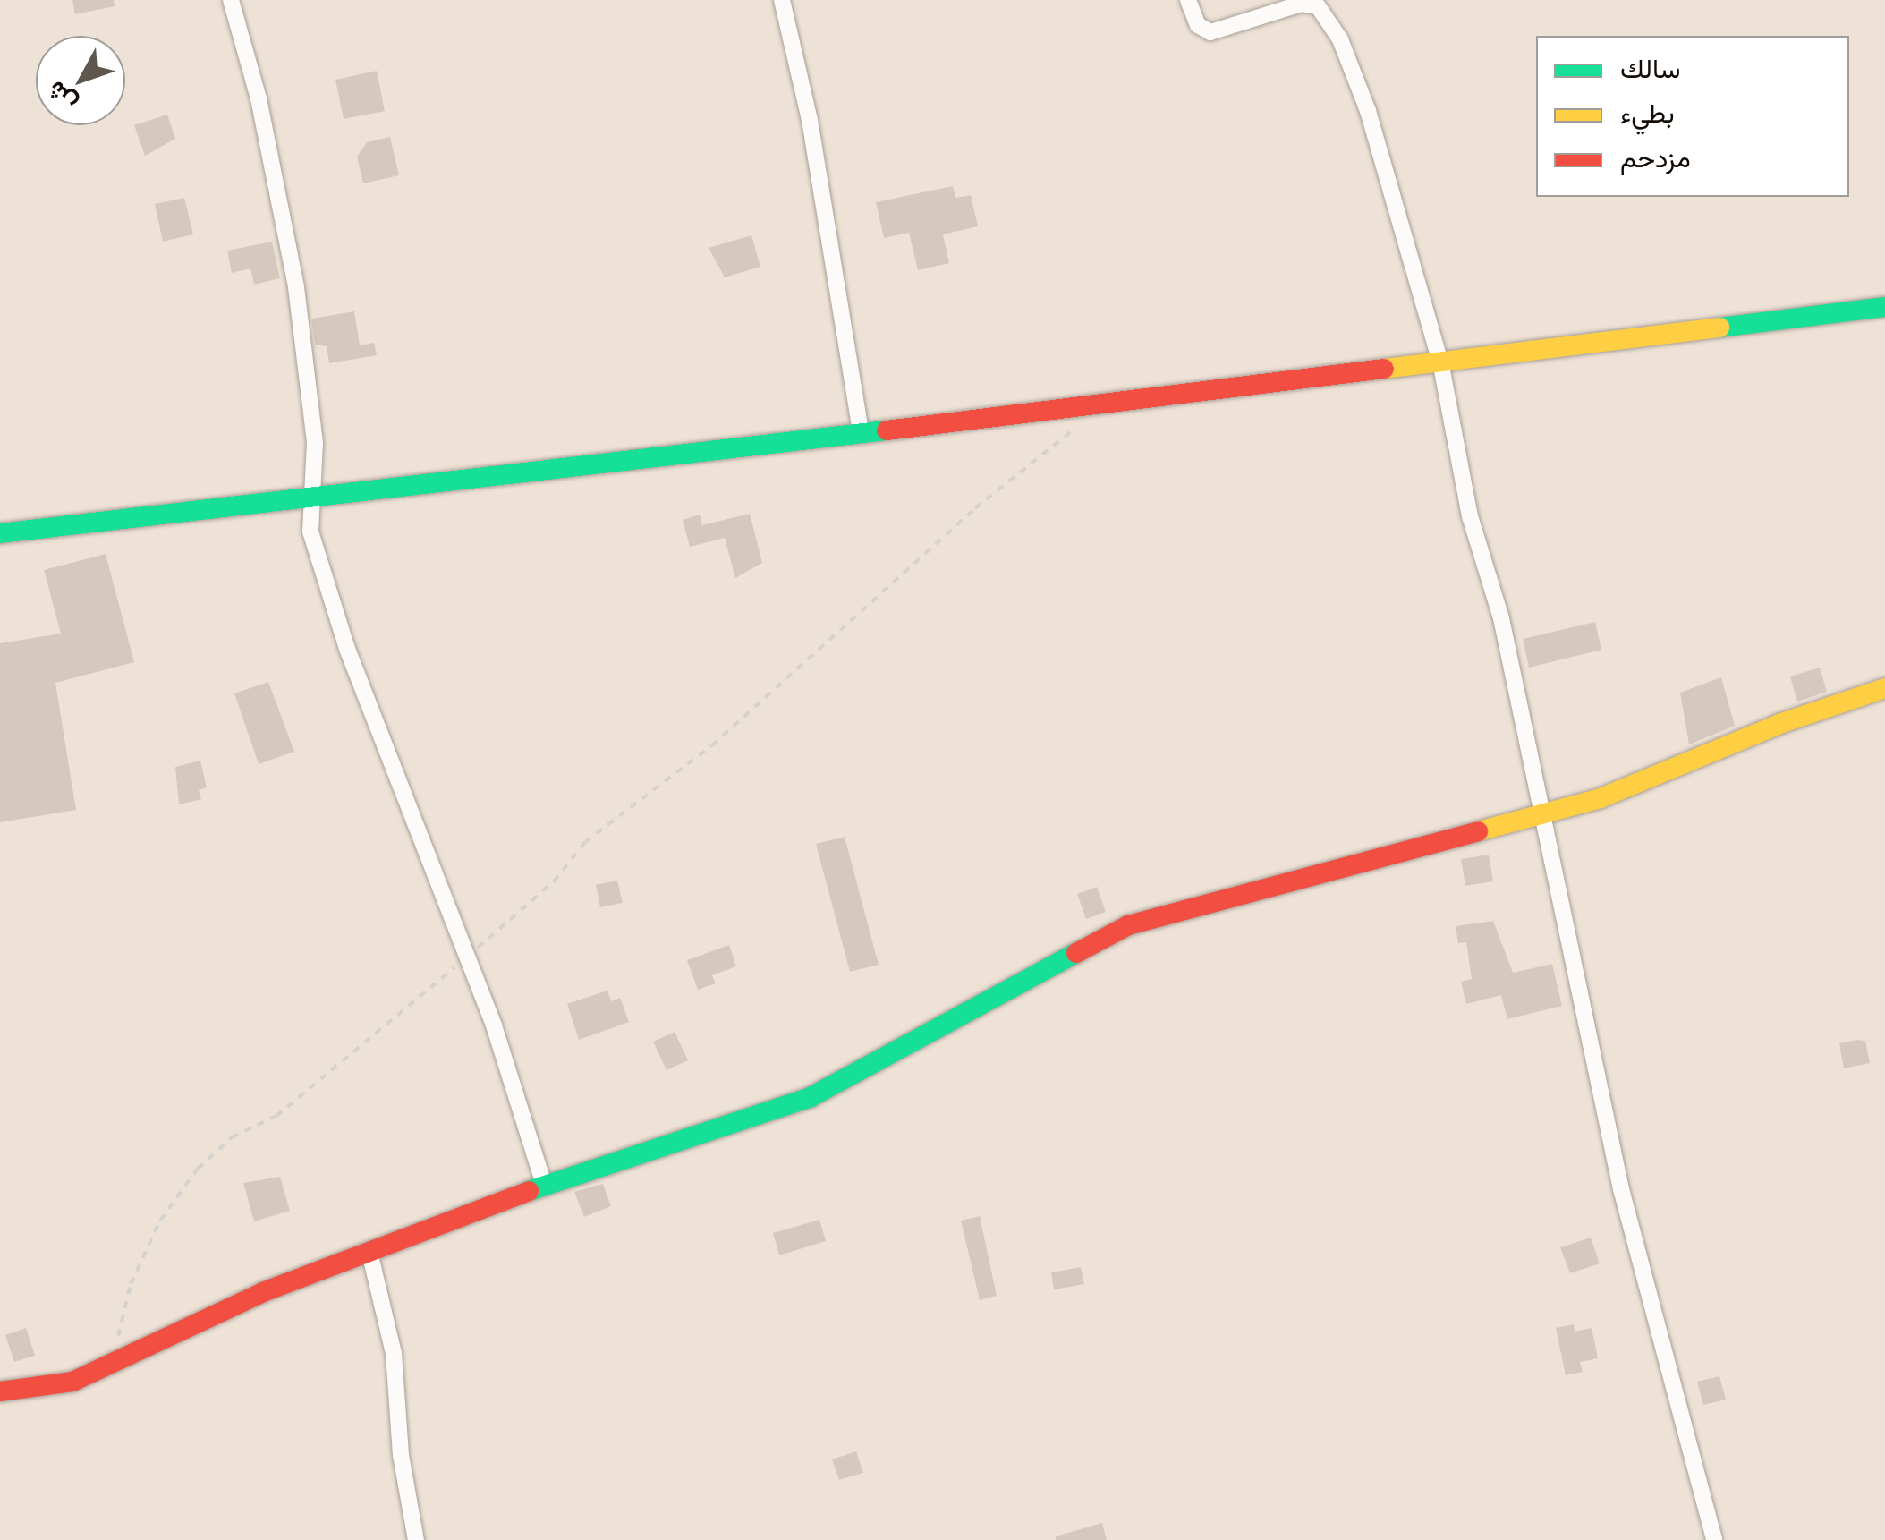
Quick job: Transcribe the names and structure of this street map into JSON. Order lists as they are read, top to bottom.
{
  "legend": ["سالك", "بطيء", "مزدحم"],
  "north": "bottom left"
}
